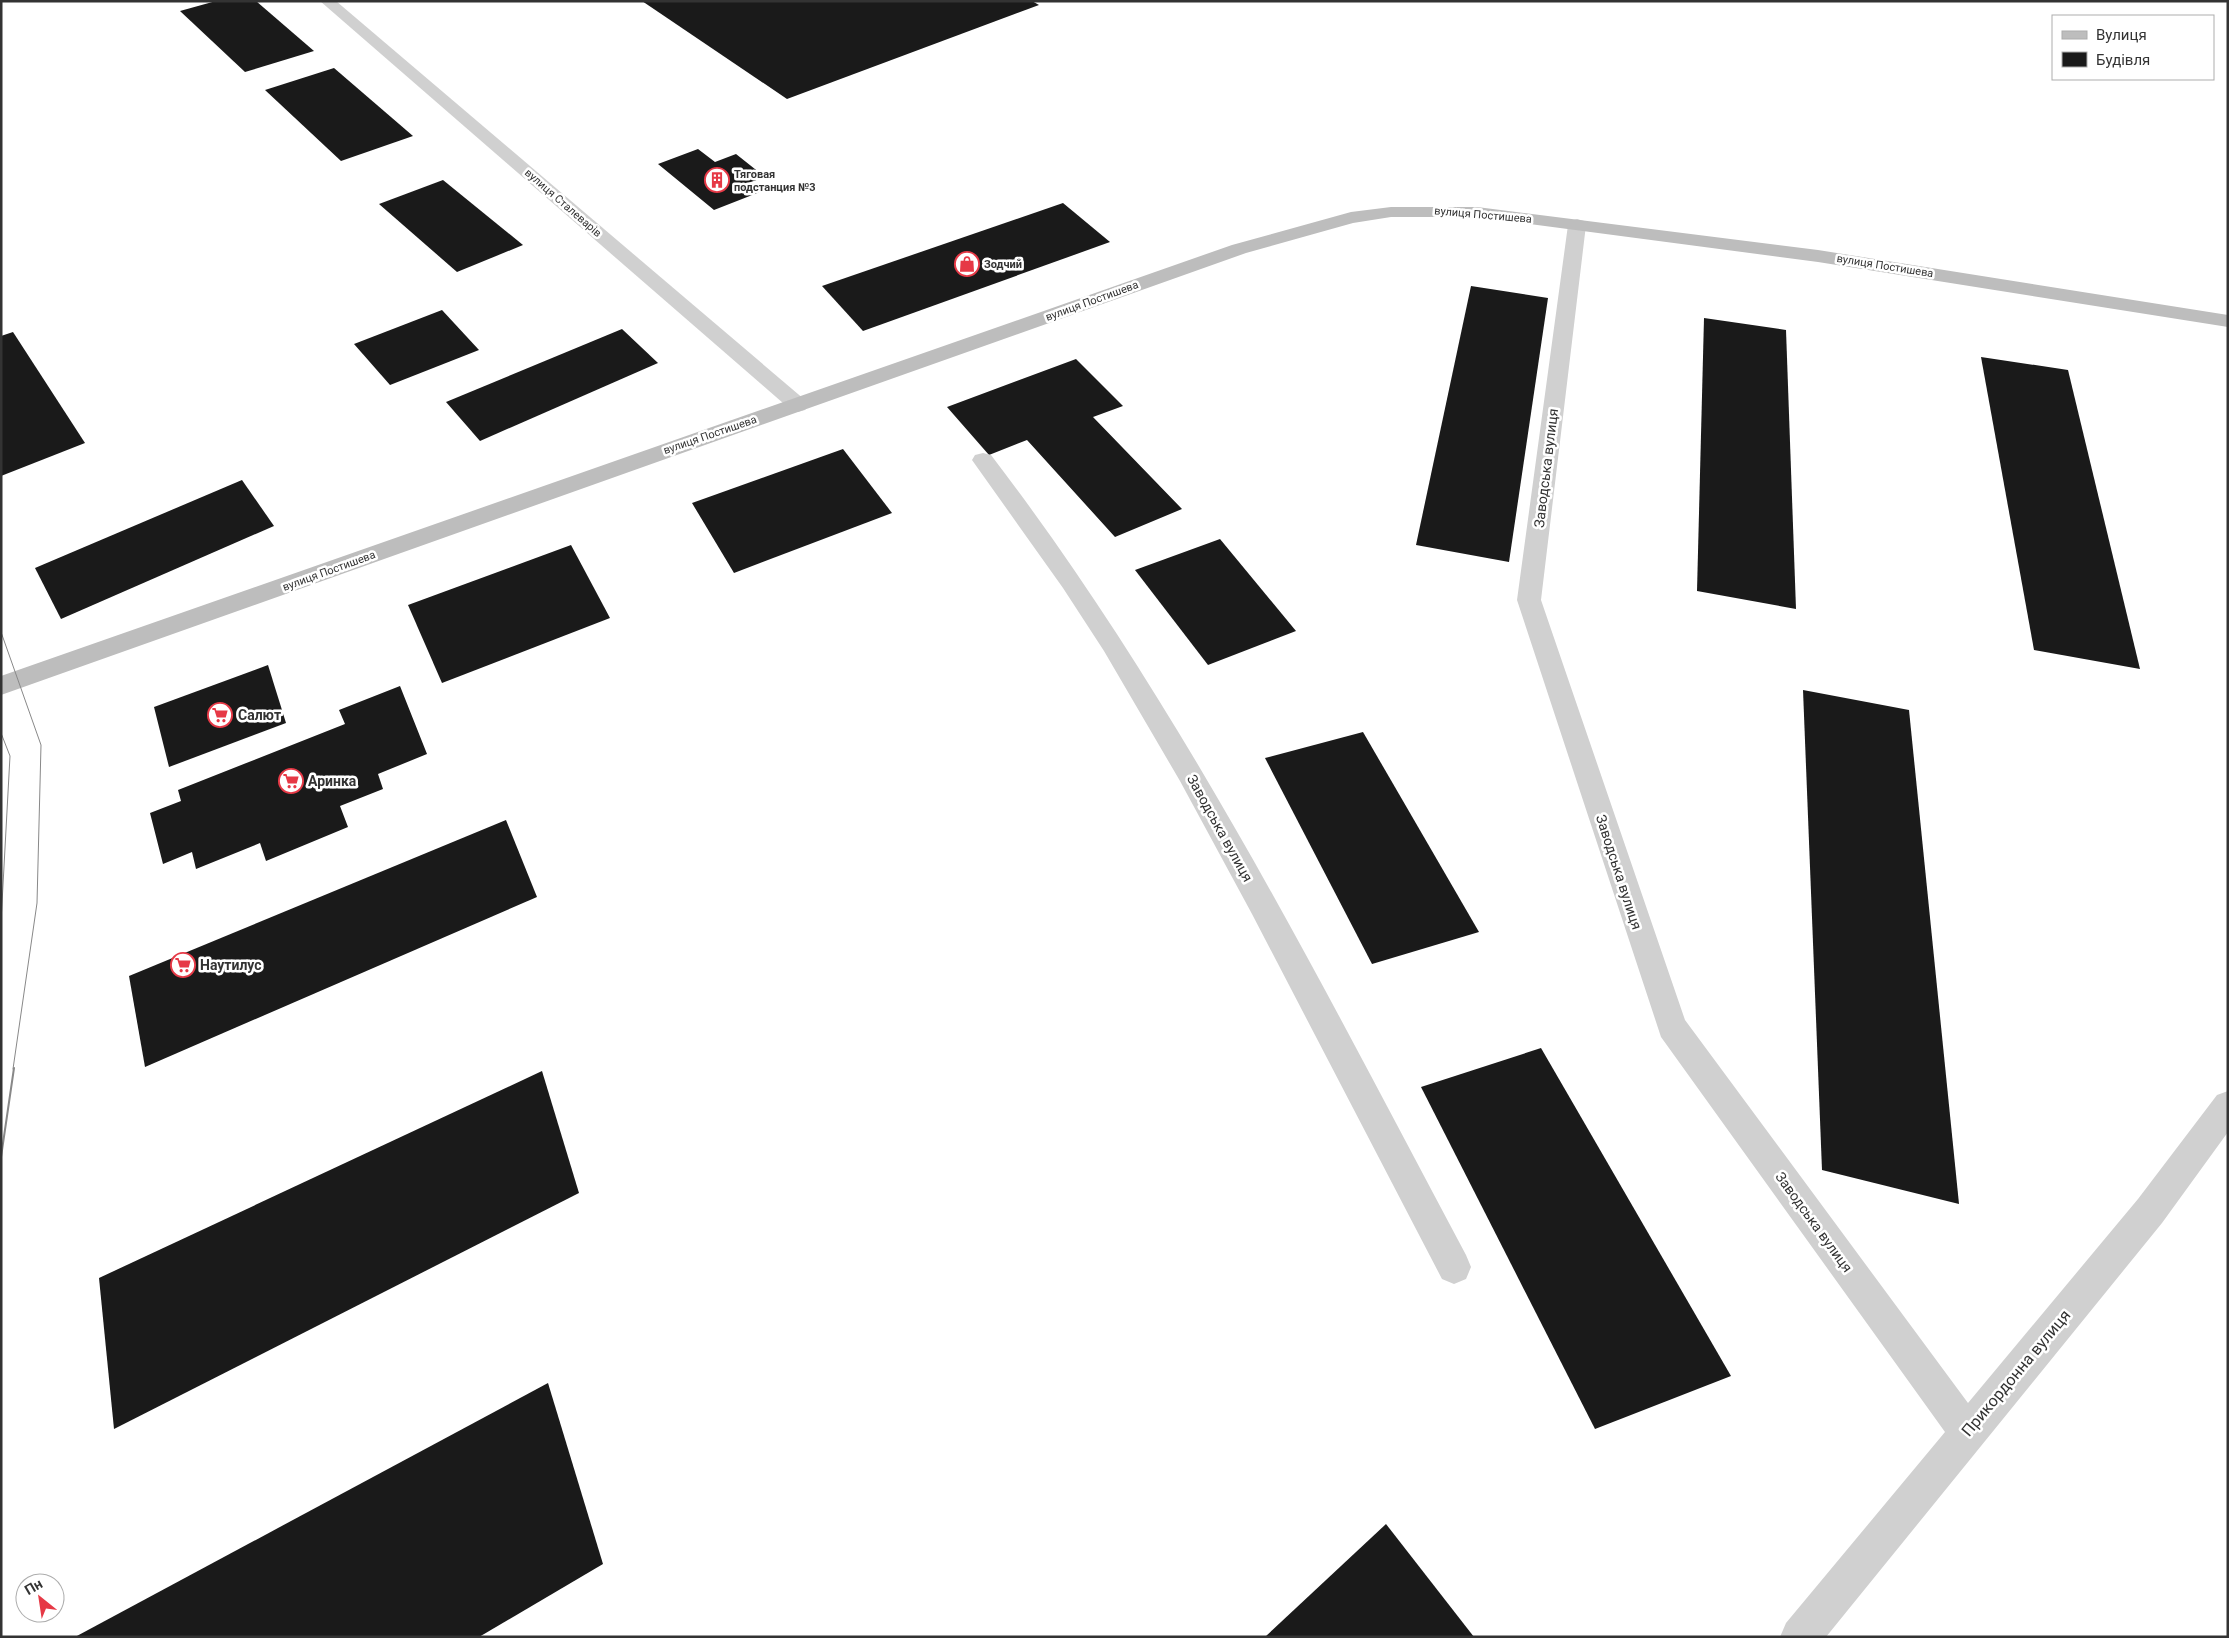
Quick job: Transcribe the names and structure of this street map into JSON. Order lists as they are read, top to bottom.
{
  "streets": {
    "street": [
      "вулиця Сталеварів",
      "вулиця Постишева",
      "Заводська вулиця",
      "Прикордонна вулиця"
    ]
  },
  "crossings": [
    ["вулиця Сталеварів", "вулиця Постишева"],
    ["вулиця Постишева", "Заводська вулиця"],
    ["Заводська вулиця", "Прикордонна вулиця"]
  ],
  "places": {
    "building": ["Тяговая подстанция №3"],
    "shop": ["Зодчий"],
    "supermarket": ["Салют", "Аринка", "Наутилус"]
  },
  "legend": ["Вулиця", "Будівля"],
  "north": "top left"
}
